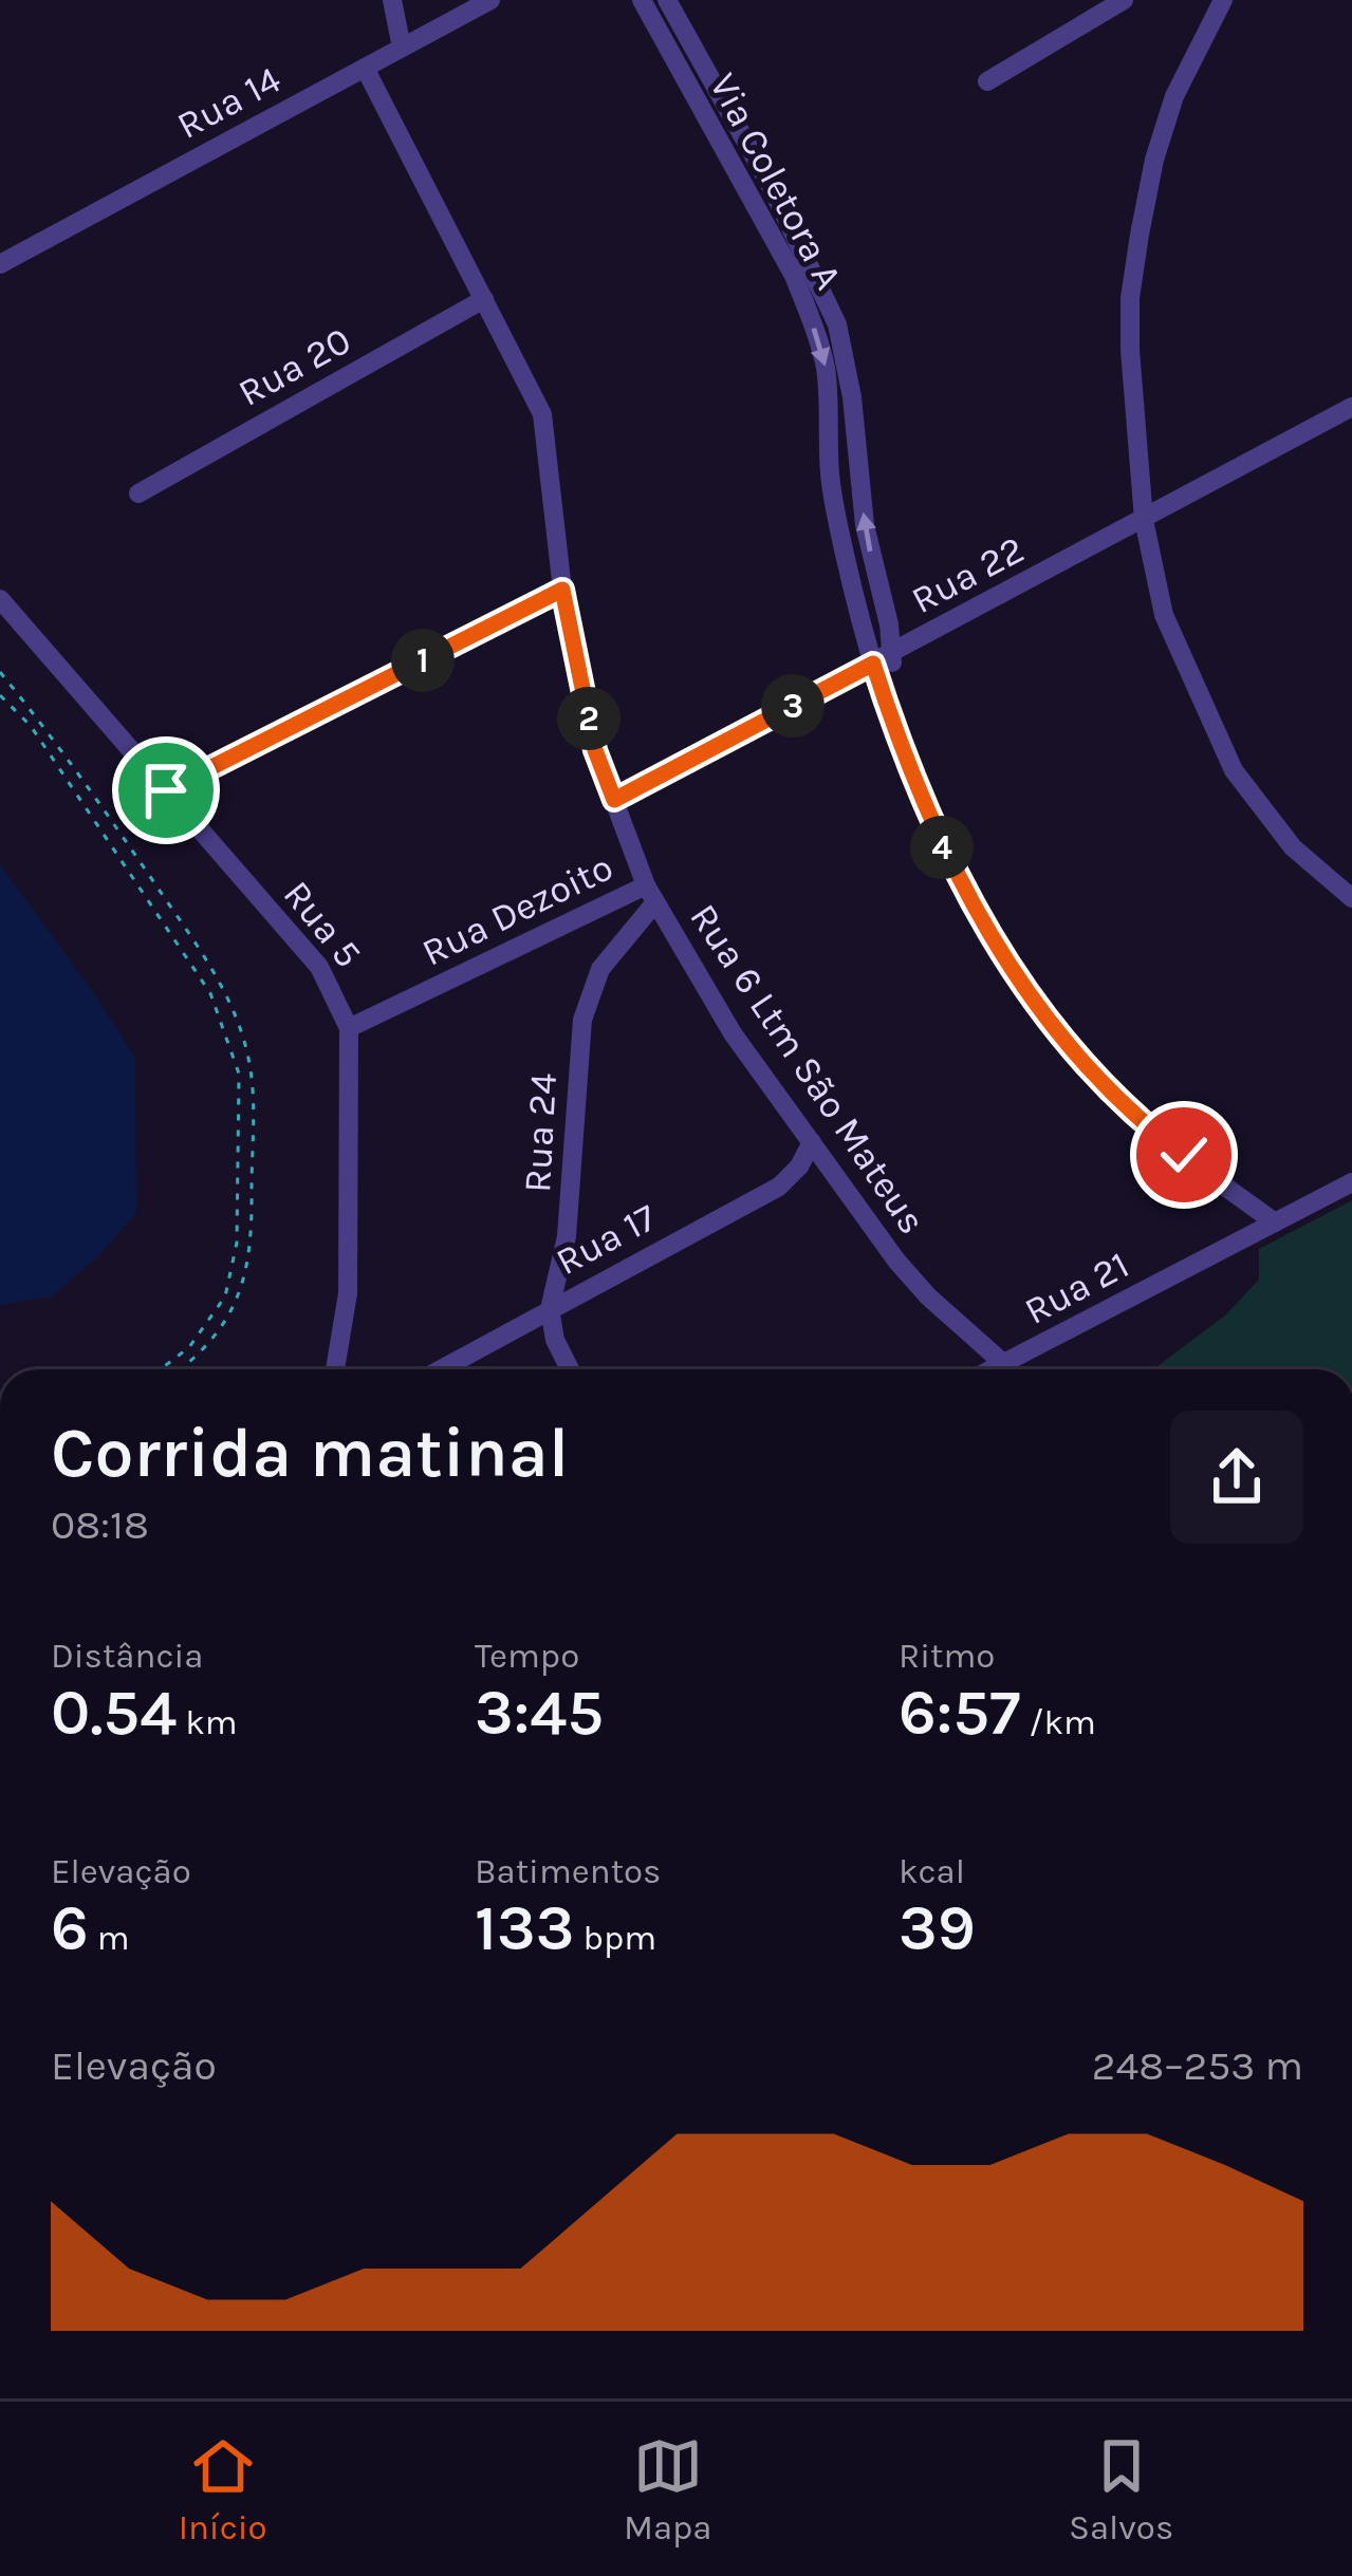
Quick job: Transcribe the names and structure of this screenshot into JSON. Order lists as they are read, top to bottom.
{
  "streets": {
    "street": [
      "Rua 14",
      "Via Coletora A",
      "Rua 20",
      "Rua 22",
      "Rua Dezoito",
      "Rua 5",
      "Rua 6 Ltm São Mateus",
      "Rua 24",
      "Rua 17",
      "Rua 21"
    ]
  },
  "crossings": [
    ["Rua 14", "Rua 6 Ltm São Mateus"],
    ["Via Coletora A", "Rua 22"],
    ["Via Coletora A", "Rua 21"],
    ["Rua 20", "Rua 6 Ltm São Mateus"],
    ["Rua 22", "Rua 6 Ltm São Mateus"],
    ["Rua Dezoito", "Rua 5"],
    ["Rua Dezoito", "Rua 6 Ltm São Mateus"],
    ["Rua Dezoito", "Rua 24"],
    ["Rua 6 Ltm São Mateus", "Rua 24"],
    ["Rua 6 Ltm São Mateus", "Rua 17"],
    ["Rua 6 Ltm São Mateus", "Rua 21"],
    ["Rua 24", "Rua 17"]
  ],
  "page": {
    "pins": [
      "1",
      "3",
      "2",
      "4"
    ],
    "heading": ["Corrida matinal", "08:18"],
    "stats": [
      ["Distância", "0.54 km"],
      ["Tempo", "3:45"],
      ["Ritmo", "6:57 /km"],
      ["Elevação", "6 m"],
      ["Batimentos", "133 bpm"],
      ["kcal", "39"]
    ],
    "chart": ["Elevação", "248–253 m"],
    "tabs": ["Início", "Mapa", "Salvos"]
  }
}
